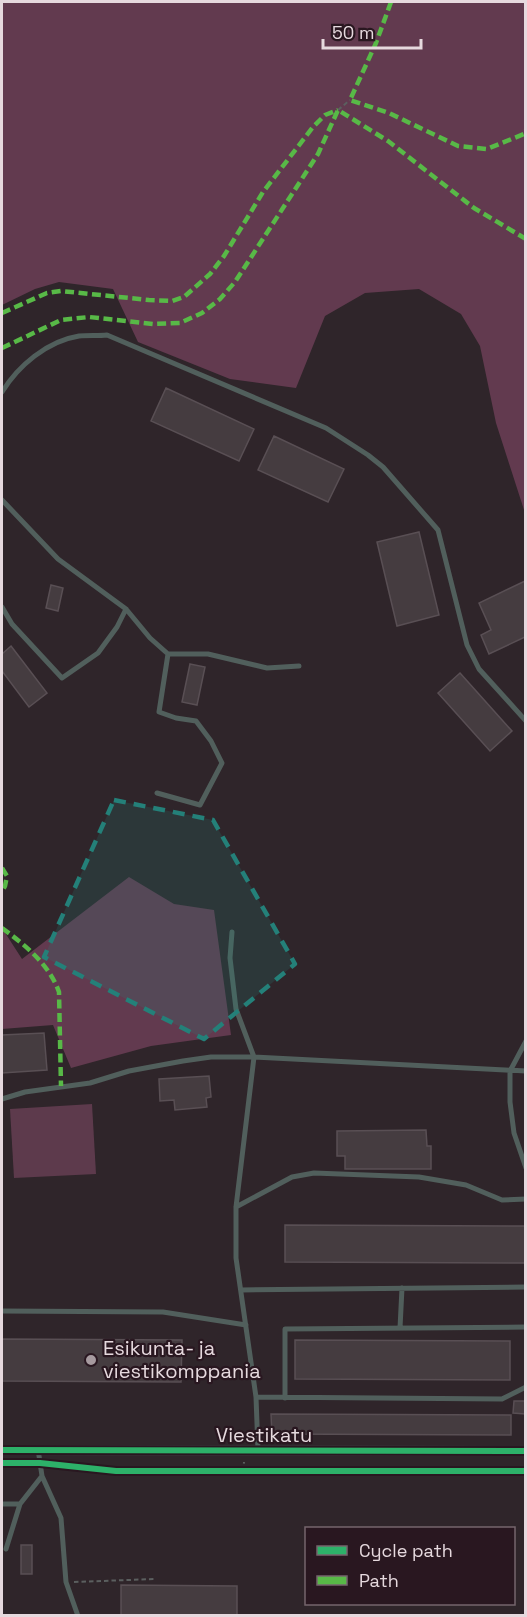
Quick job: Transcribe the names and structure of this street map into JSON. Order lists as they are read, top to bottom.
{
  "streets": {
    "street": ["Viestikatu"]
  },
  "places": ["Esikunta- ja viestikomppania"],
  "legend": ["Cycle path", "Path"],
  "scale_bar": "50 m"
}
